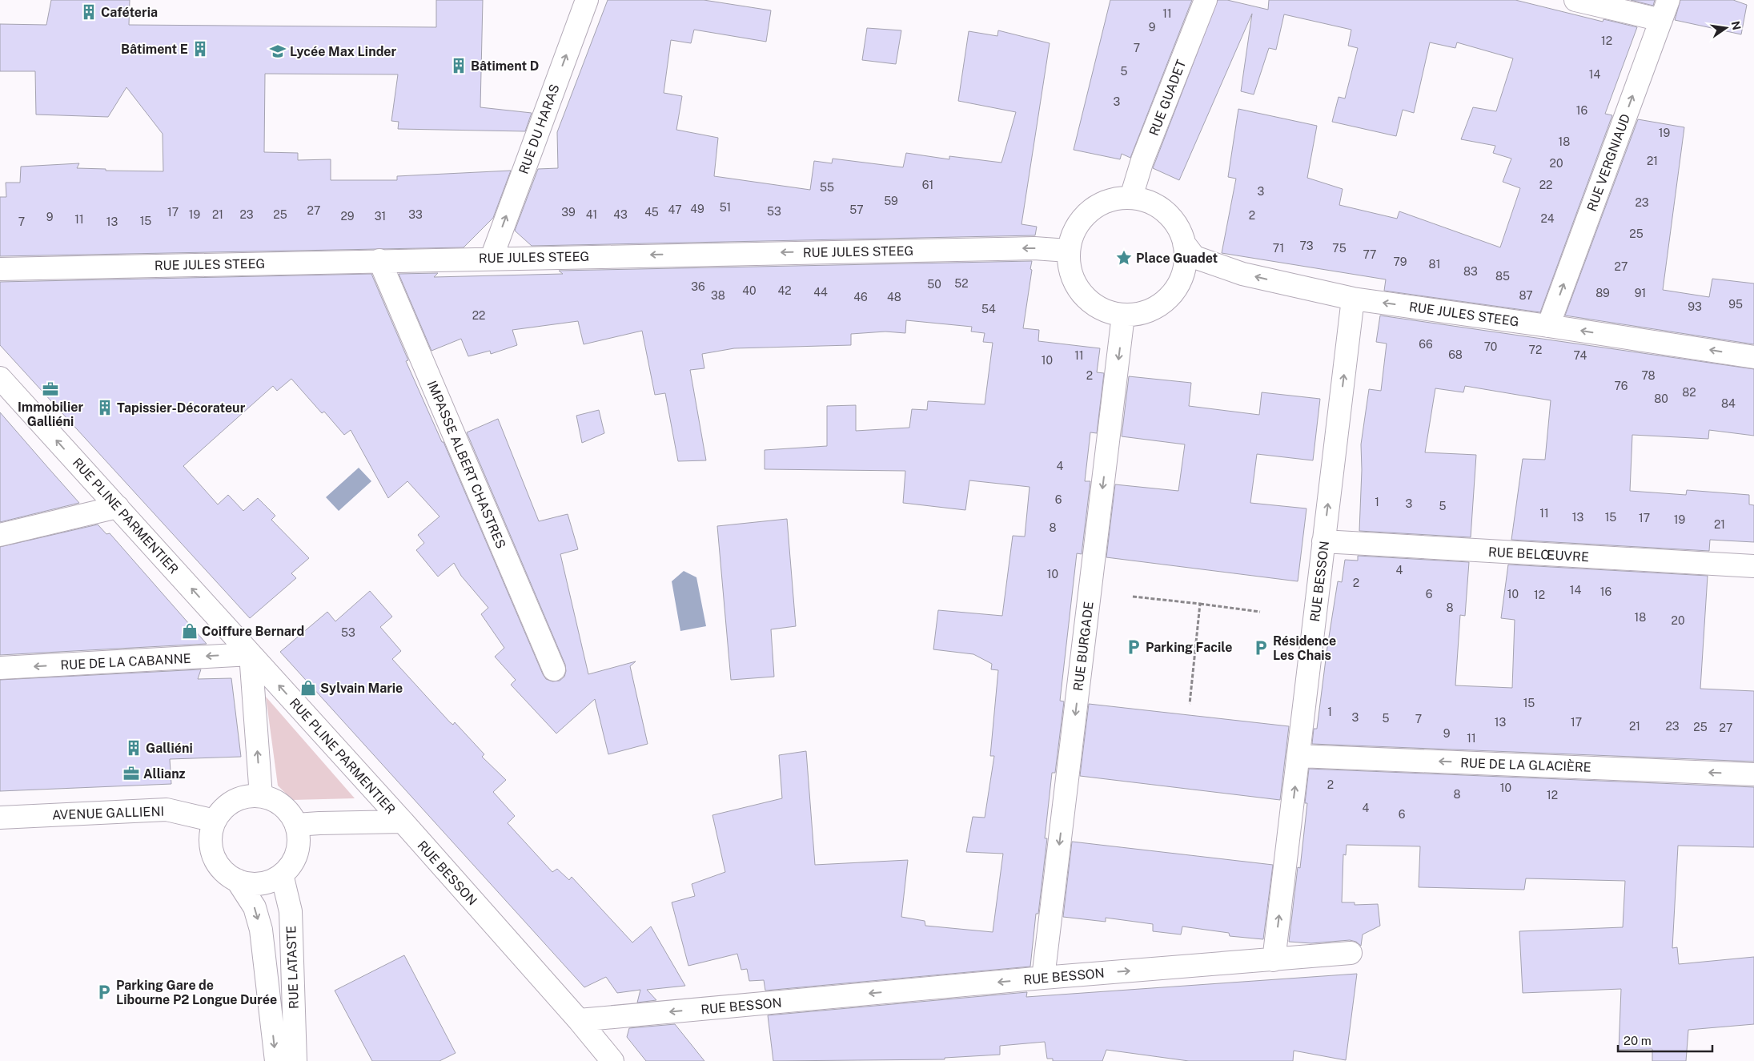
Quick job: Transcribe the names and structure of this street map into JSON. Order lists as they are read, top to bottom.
{
  "streets": {
    "street": [
      "RUE GUADET",
      "RUE DU HARAS",
      "RUE VERGNIAUD",
      "RUE JULES STEEG",
      "IMPASSE ALBERT CHASTRES",
      "RUE PLINE PARMENTIER",
      "RUE BELŒUVRE",
      "RUE BESSON",
      "RUE BURGADE",
      "RUE DE LA CABANNE",
      "RUE DE LA GLACIÈRE",
      "AVENUE GALLIENI",
      "RUE LATASTE"
    ]
  },
  "crossings": [
    ["RUE GUADET", "RUE JULES STEEG"],
    ["RUE GUADET", "RUE BURGADE"],
    ["RUE DU HARAS", "RUE JULES STEEG"],
    ["RUE VERGNIAUD", "RUE JULES STEEG"],
    ["RUE JULES STEEG", "IMPASSE ALBERT CHASTRES"],
    ["RUE JULES STEEG", "RUE BESSON"],
    ["RUE JULES STEEG", "RUE BURGADE"],
    ["RUE PLINE PARMENTIER", "RUE BESSON"],
    ["RUE PLINE PARMENTIER", "RUE DE LA CABANNE"],
    ["RUE BELŒUVRE", "RUE BESSON"],
    ["RUE BESSON", "RUE BURGADE"],
    ["RUE BESSON", "RUE DE LA GLACIÈRE"],
    ["AVENUE GALLIENI", "RUE LATASTE"]
  ],
  "one_way": [
    "RUE DU HARAS",
    "RUE VERGNIAUD",
    "RUE JULES STEEG",
    "RUE PLINE PARMENTIER",
    "RUE BURGADE",
    "RUE DE LA GLACIÈRE"
  ],
  "places": {
    "building": [
      "Caféteria",
      "Bâtiment E",
      "Bâtiment D",
      "Tapissier-Décorateur",
      "Galliéni"
    ],
    "school or university": ["Lycée Max Linder"],
    "place": ["Place Guadet"],
    "office": ["Immobilier Galliéni", "Allianz"],
    "shop": ["Coiffure Bernard", "Sylvain Marie"],
    "parking": ["Parking Facile", "Résidence Les Chais", "Parking Gare de Libourne P2 Longue Durée"]
  },
  "house_numbers": [
    "11",
    "9",
    "12",
    "7",
    "5",
    "14",
    "3",
    "16",
    "19",
    "18",
    "21",
    "20",
    "61",
    "22",
    "55",
    "3",
    "59",
    "23",
    "51",
    "49",
    "47",
    "57",
    "27",
    "53",
    "17",
    "39",
    "45",
    "19",
    "21",
    "23",
    "25",
    "33",
    "41",
    "43",
    "2",
    "29",
    "31",
    "9",
    "24",
    "11",
    "15",
    "7",
    "13",
    "25",
    "73",
    "71",
    "75",
    "77",
    "79",
    "81",
    "27",
    "83",
    "85",
    "52",
    "50",
    "36",
    "40",
    "42",
    "44",
    "89",
    "91",
    "38",
    "87",
    "46",
    "48",
    "95",
    "93",
    "54",
    "22",
    "66",
    "70",
    "72",
    "68",
    "11",
    "74",
    "10",
    "2",
    "78",
    "76",
    "82",
    "80",
    "84",
    "4",
    "6",
    "1",
    "3",
    "5",
    "11",
    "13",
    "15",
    "17",
    "19",
    "21",
    "8",
    "4",
    "10",
    "2",
    "14",
    "16",
    "6",
    "10",
    "12",
    "8",
    "18",
    "20",
    "53",
    "15",
    "1",
    "3",
    "5",
    "7",
    "13",
    "17",
    "21",
    "23",
    "25",
    "27",
    "9",
    "11",
    "2",
    "10",
    "8",
    "12",
    "4",
    "6"
  ],
  "scale_bar": "20 m",
  "north": "right"
}
